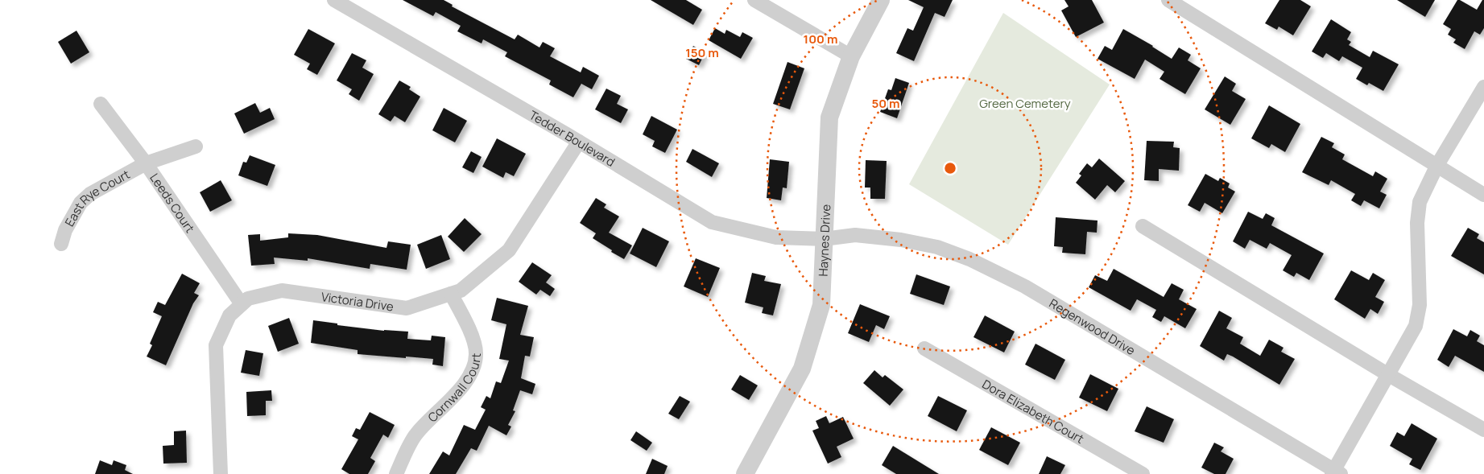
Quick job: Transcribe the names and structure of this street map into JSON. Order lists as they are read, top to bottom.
{
  "streets": {
    "street": [
      "Tedder Boulevard",
      "East Rye Court",
      "Leeds Court",
      "Haynes Drive",
      "Victoria Drive",
      "Regenwood Drive",
      "Cornwall Court",
      "Dora Elizabeth Court"
    ]
  },
  "crossings": [
    ["Tedder Boulevard", "Haynes Drive"],
    ["Tedder Boulevard", "Victoria Drive"],
    ["Tedder Boulevard", "Regenwood Drive"],
    ["East Rye Court", "Leeds Court"],
    ["Leeds Court", "Victoria Drive"],
    ["Haynes Drive", "Regenwood Drive"],
    ["Victoria Drive", "Cornwall Court"]
  ],
  "parks": ["Green Cemetery"],
  "rings": ["100 m", "150 m", "50 m"]
}
